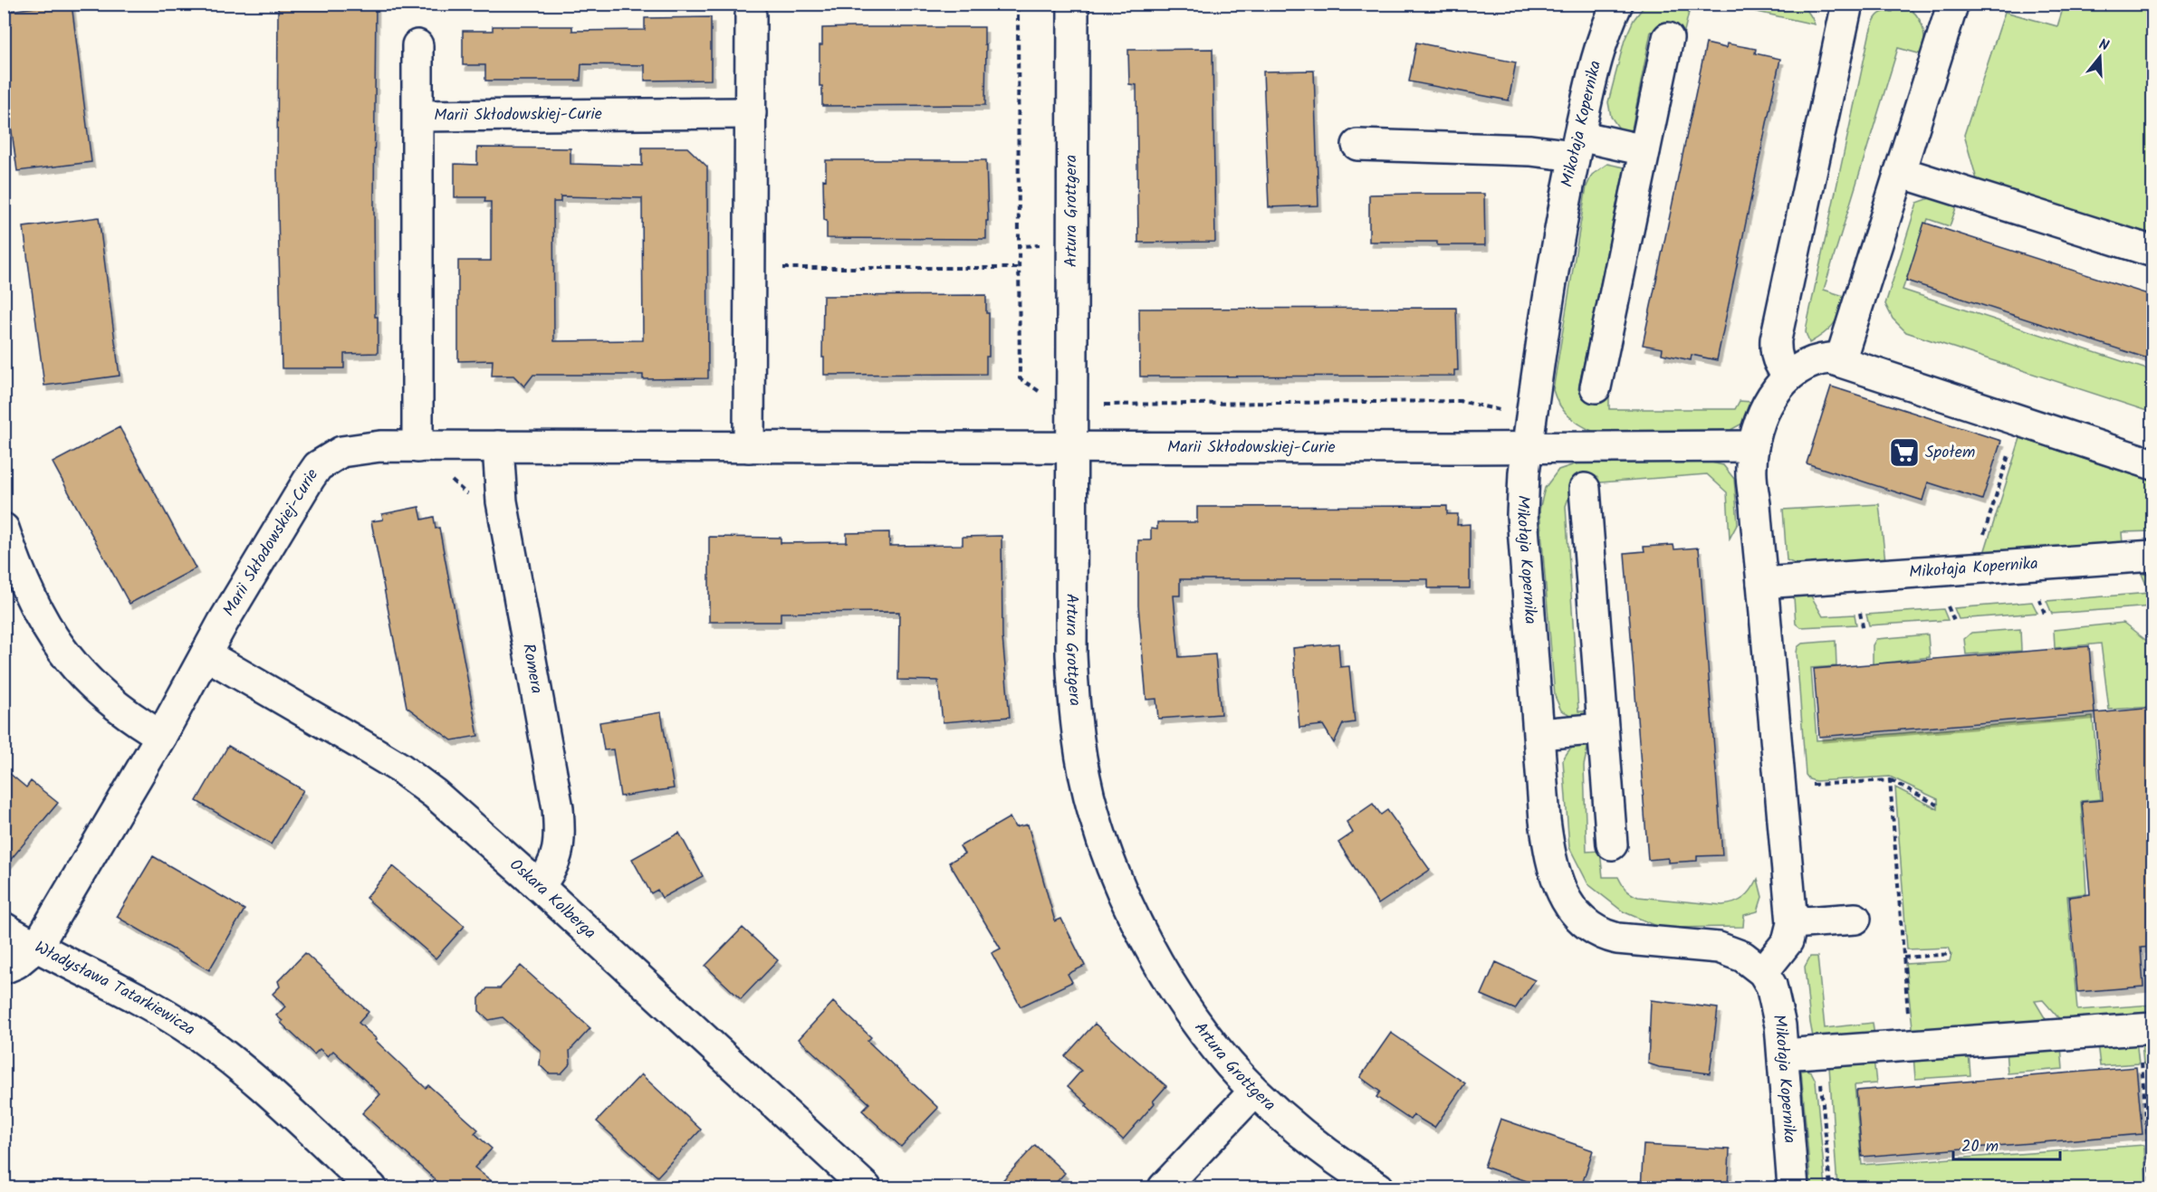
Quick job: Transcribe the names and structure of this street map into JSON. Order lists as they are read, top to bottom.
{
  "streets": {
    "street": [
      "Marii Skłodowskiej-Curie",
      "Mikołaja Kopernika",
      "Artura Grottgera",
      "Romera",
      "Oskara Kolberga",
      "Władysława Tatarkiewicza"
    ]
  },
  "crossings": [
    ["Marii Skłodowskiej-Curie", "Mikołaja Kopernika"],
    ["Marii Skłodowskiej-Curie", "Artura Grottgera"],
    ["Marii Skłodowskiej-Curie", "Romera"],
    ["Marii Skłodowskiej-Curie", "Oskara Kolberga"],
    ["Marii Skłodowskiej-Curie", "Władysława Tatarkiewicza"],
    ["Romera", "Oskara Kolberga"],
    ["Oskara Kolberga", "Władysława Tatarkiewicza"]
  ],
  "places": {
    "supermarket": ["Społem"]
  },
  "scale_bar": "20 m",
  "north": "top"
}
